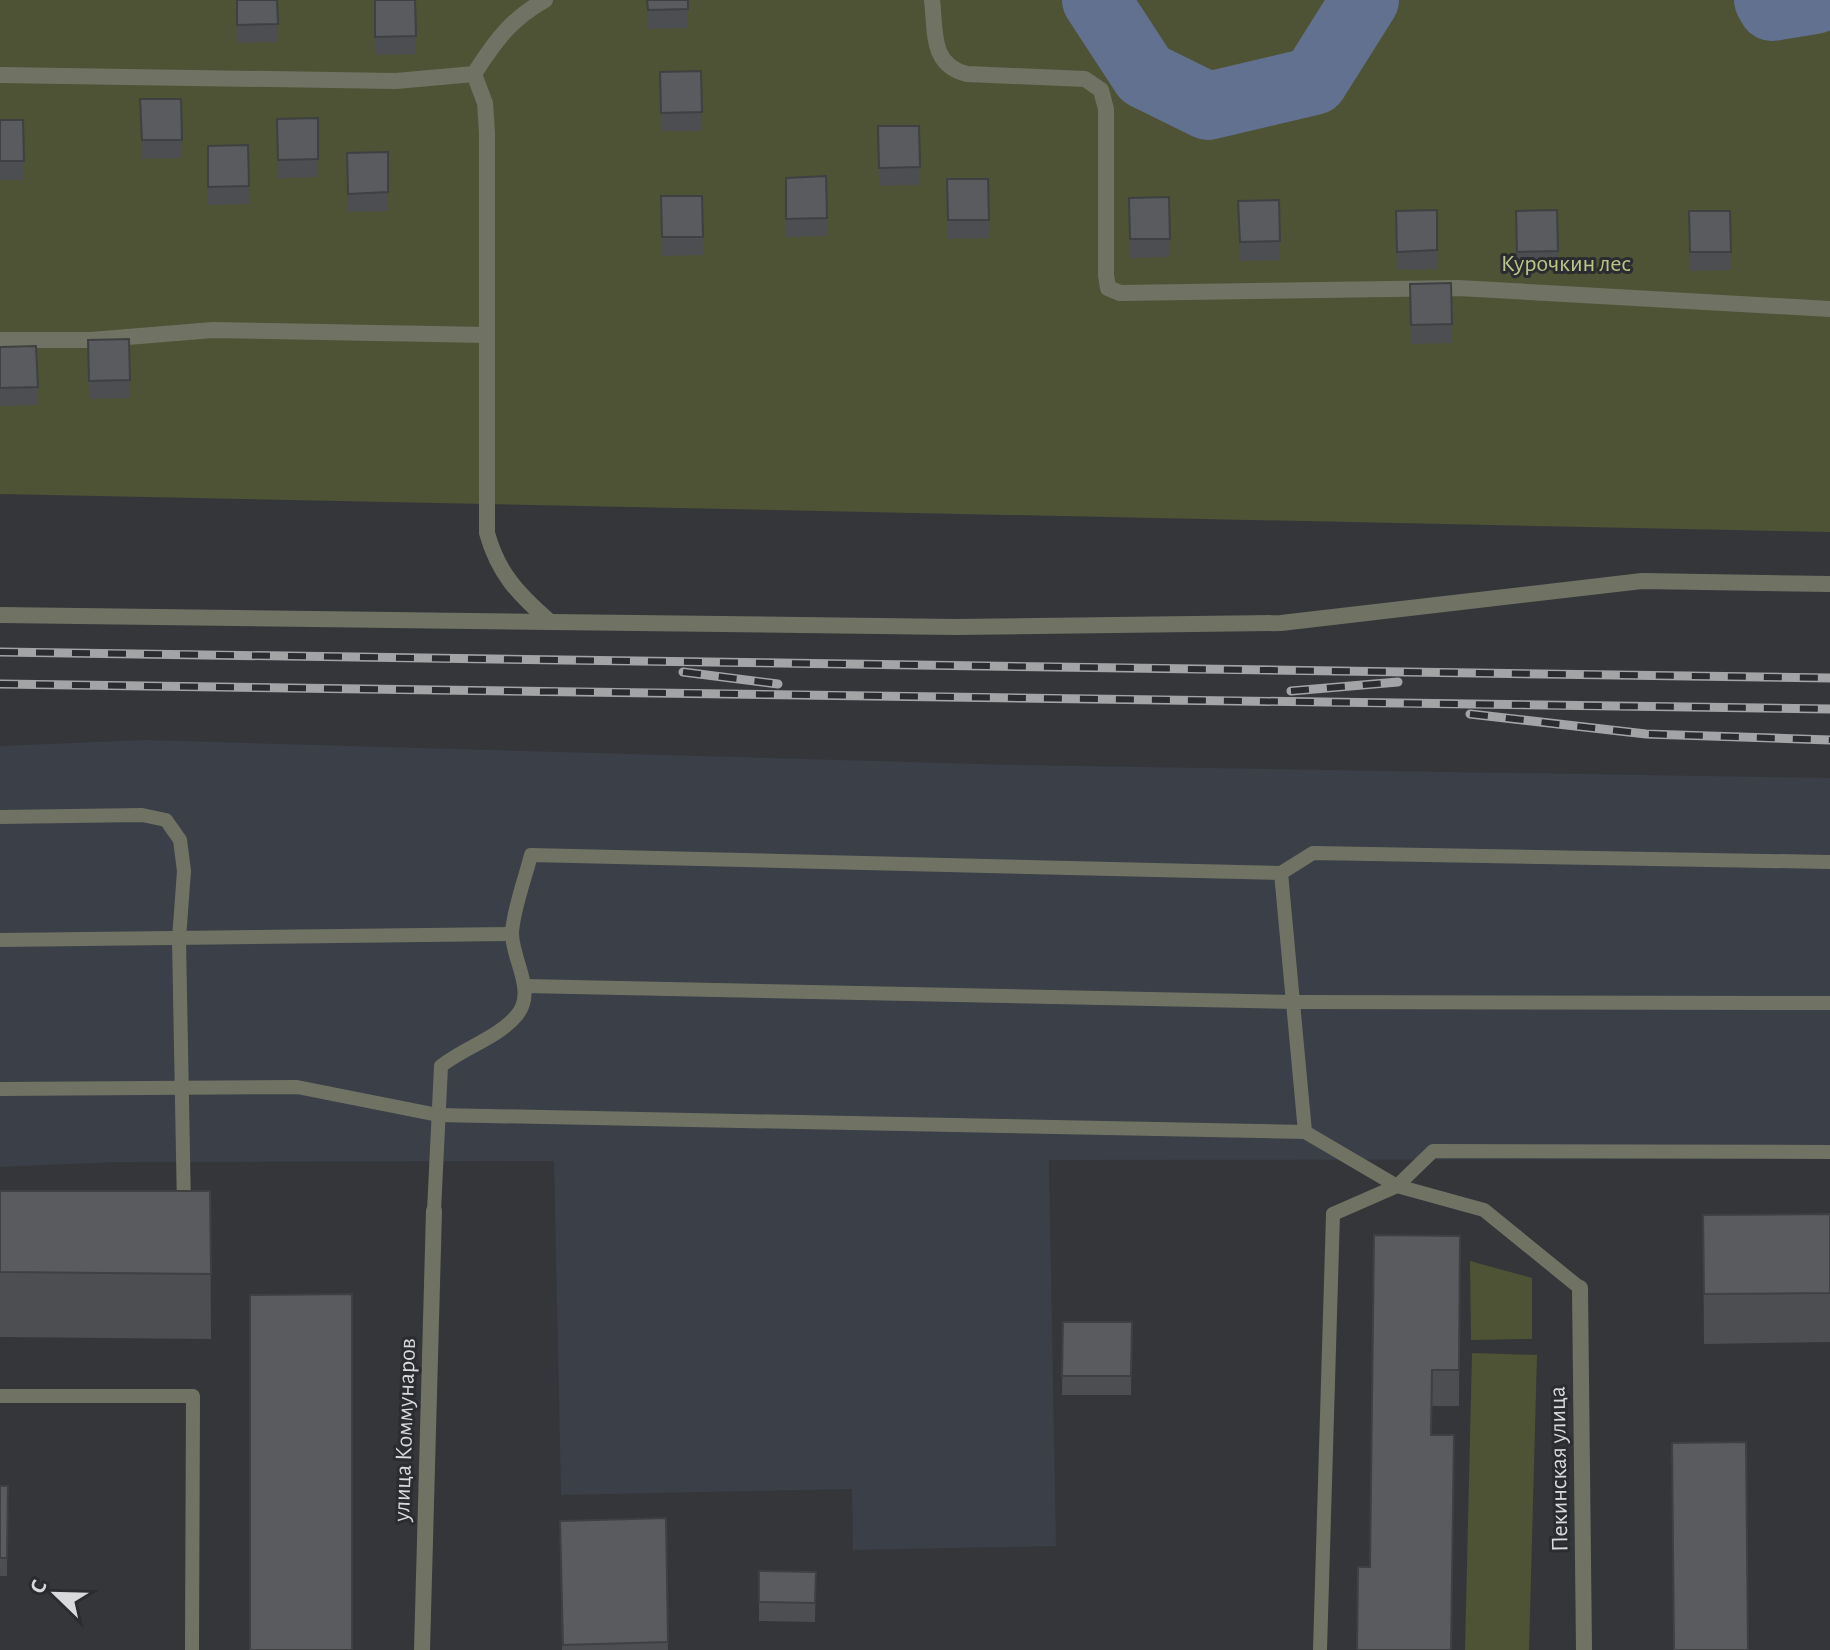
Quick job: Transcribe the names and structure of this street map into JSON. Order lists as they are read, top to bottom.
{
  "streets": {
    "street": ["улица Коммунаров", "Пекинская улица"]
  },
  "parks": ["Курочкин лес"],
  "north": "top left"
}
